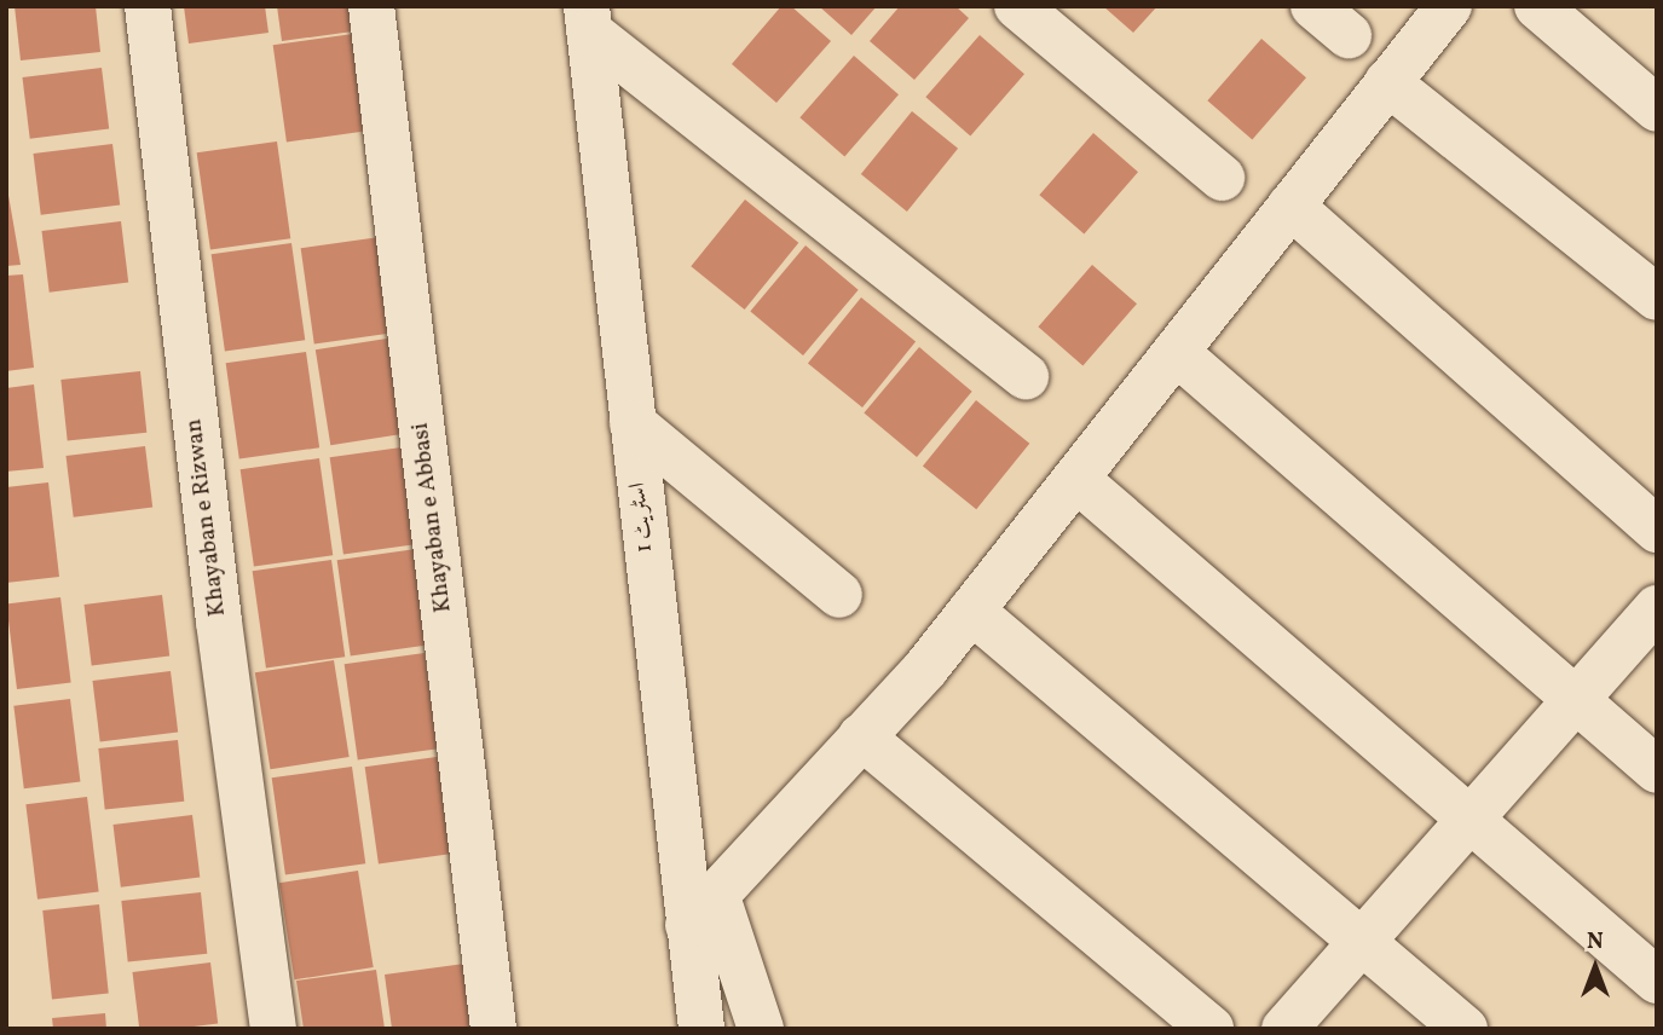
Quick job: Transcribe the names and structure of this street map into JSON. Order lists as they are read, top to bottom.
{
  "streets": {
    "street": ["Khayaban e Rizwan", "Khayaban e Abbasi", "اسٹریٹ 1"]
  },
  "north": "top"
}
